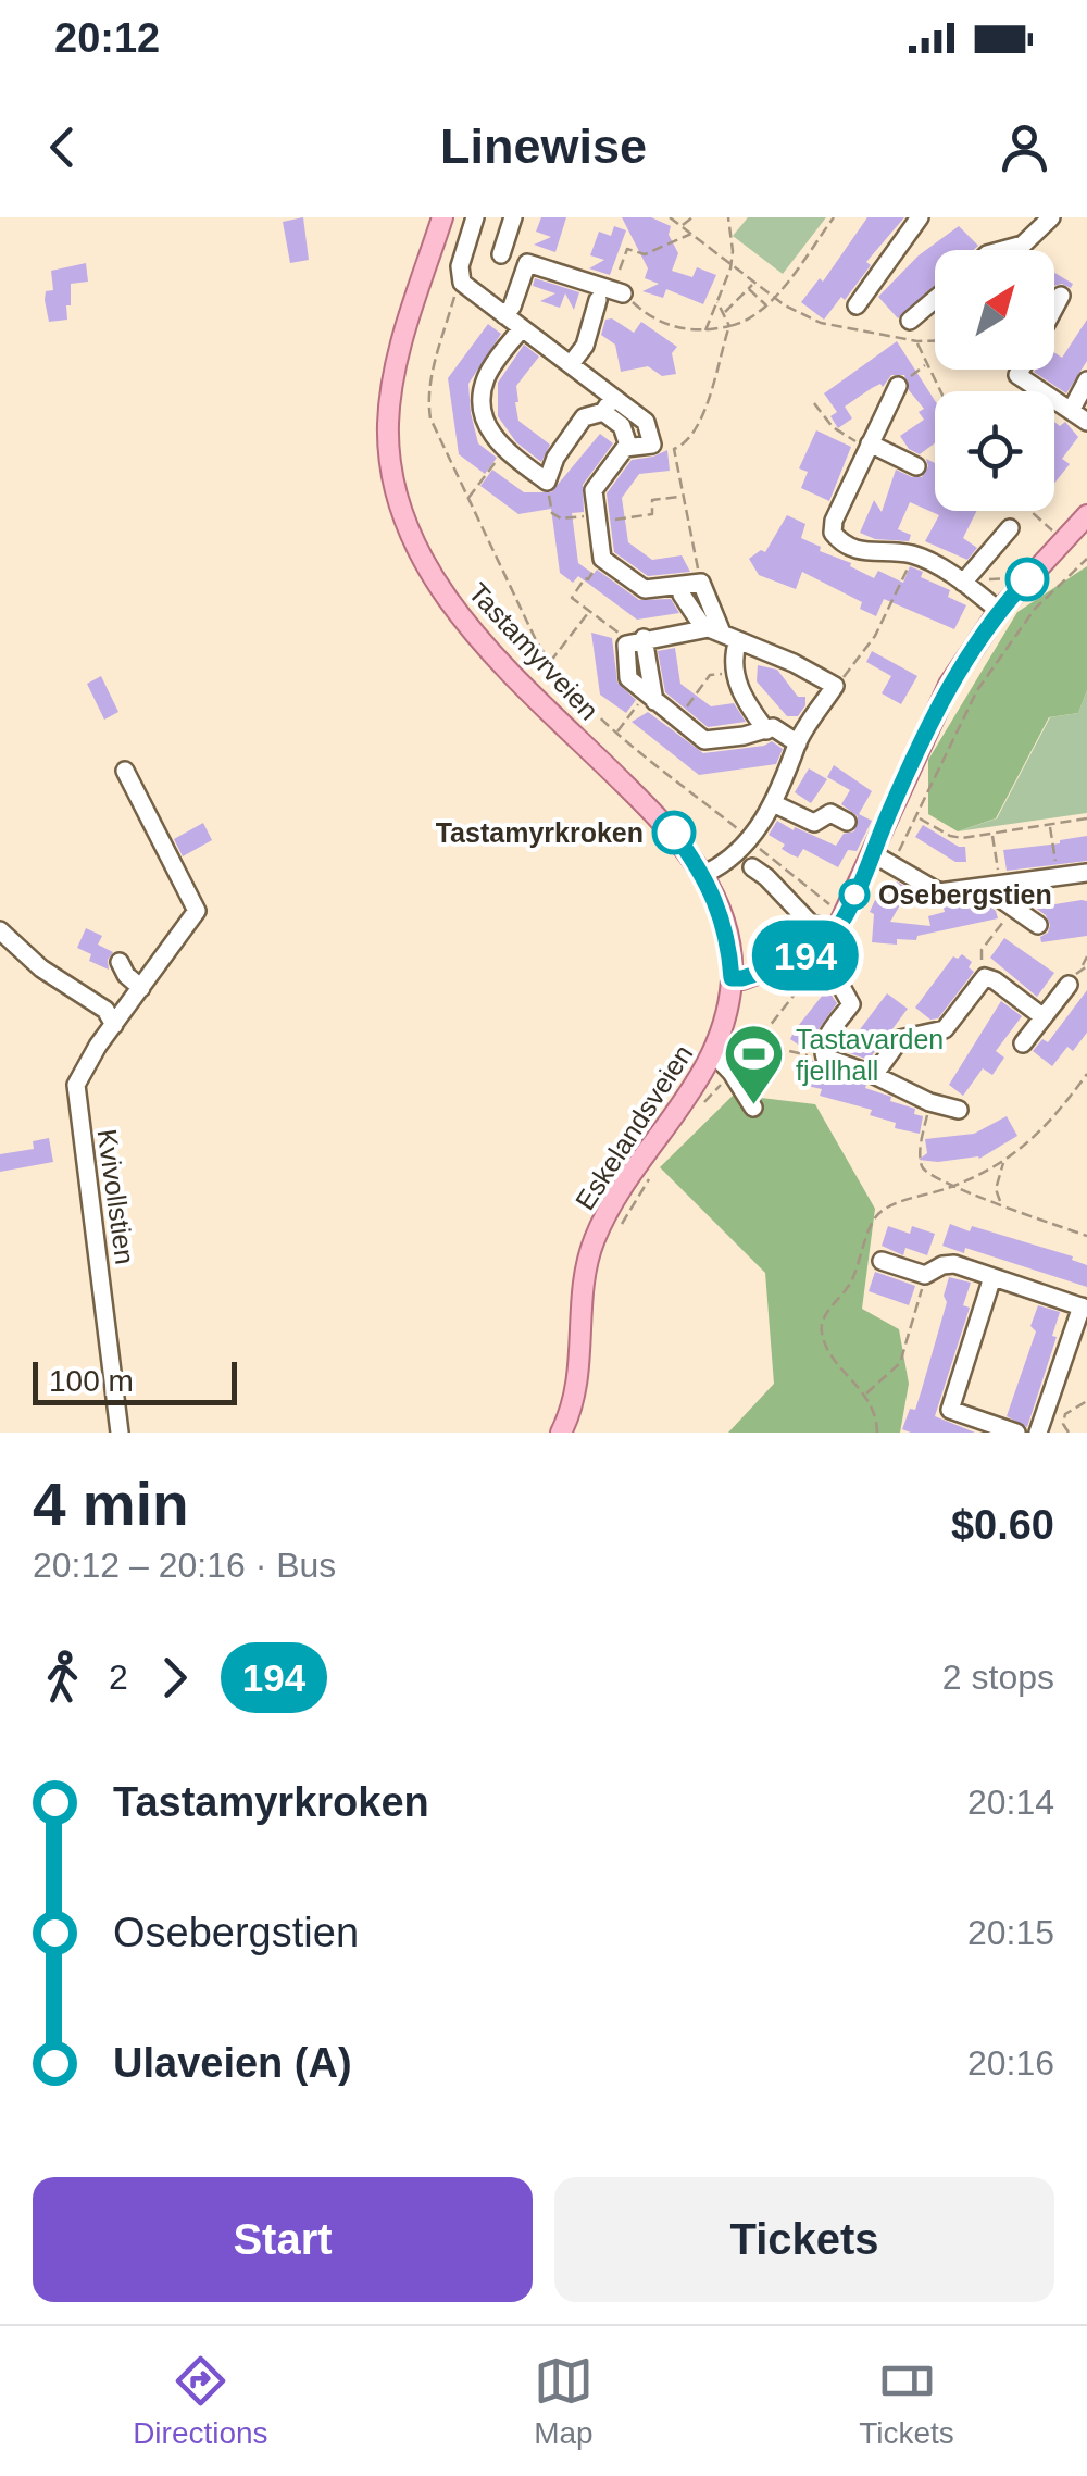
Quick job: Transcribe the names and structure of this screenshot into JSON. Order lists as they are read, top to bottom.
{
  "streets": {
    "main road": ["Tastamyrveien", "Eskelandsveien"],
    "street": ["Kvivollstien"]
  },
  "crossings": [
    ["Tastamyrveien", "Eskelandsveien"]
  ],
  "places": {
    "other": ["Tastamyrkroken", "Osebergstien"],
    "sports": ["Tastavarden fjellhall"]
  },
  "lines": ["bus line 194"],
  "scale_bar": "100 m",
  "north": "top right",
  "page": {
    "status": "20:12",
    "header": "Linewise",
    "on_map": "194",
    "scale": "100 m",
    "heading": ["4 min", "20:12 – 20:16 · Bus", "$0.60"],
    "legs": ["2", "194", "2 stops"],
    "list": [
      {
        "name": "Tastamyrkroken",
        "value": "20:14"
      },
      {
        "name": "Osebergstien",
        "value": "20:15"
      },
      {
        "name": "Ulaveien (A)",
        "value": "20:16"
      }
    ],
    "buttons": ["Start", "Tickets"],
    "tabs": ["Directions", "Map", "Tickets"]
  }
}
